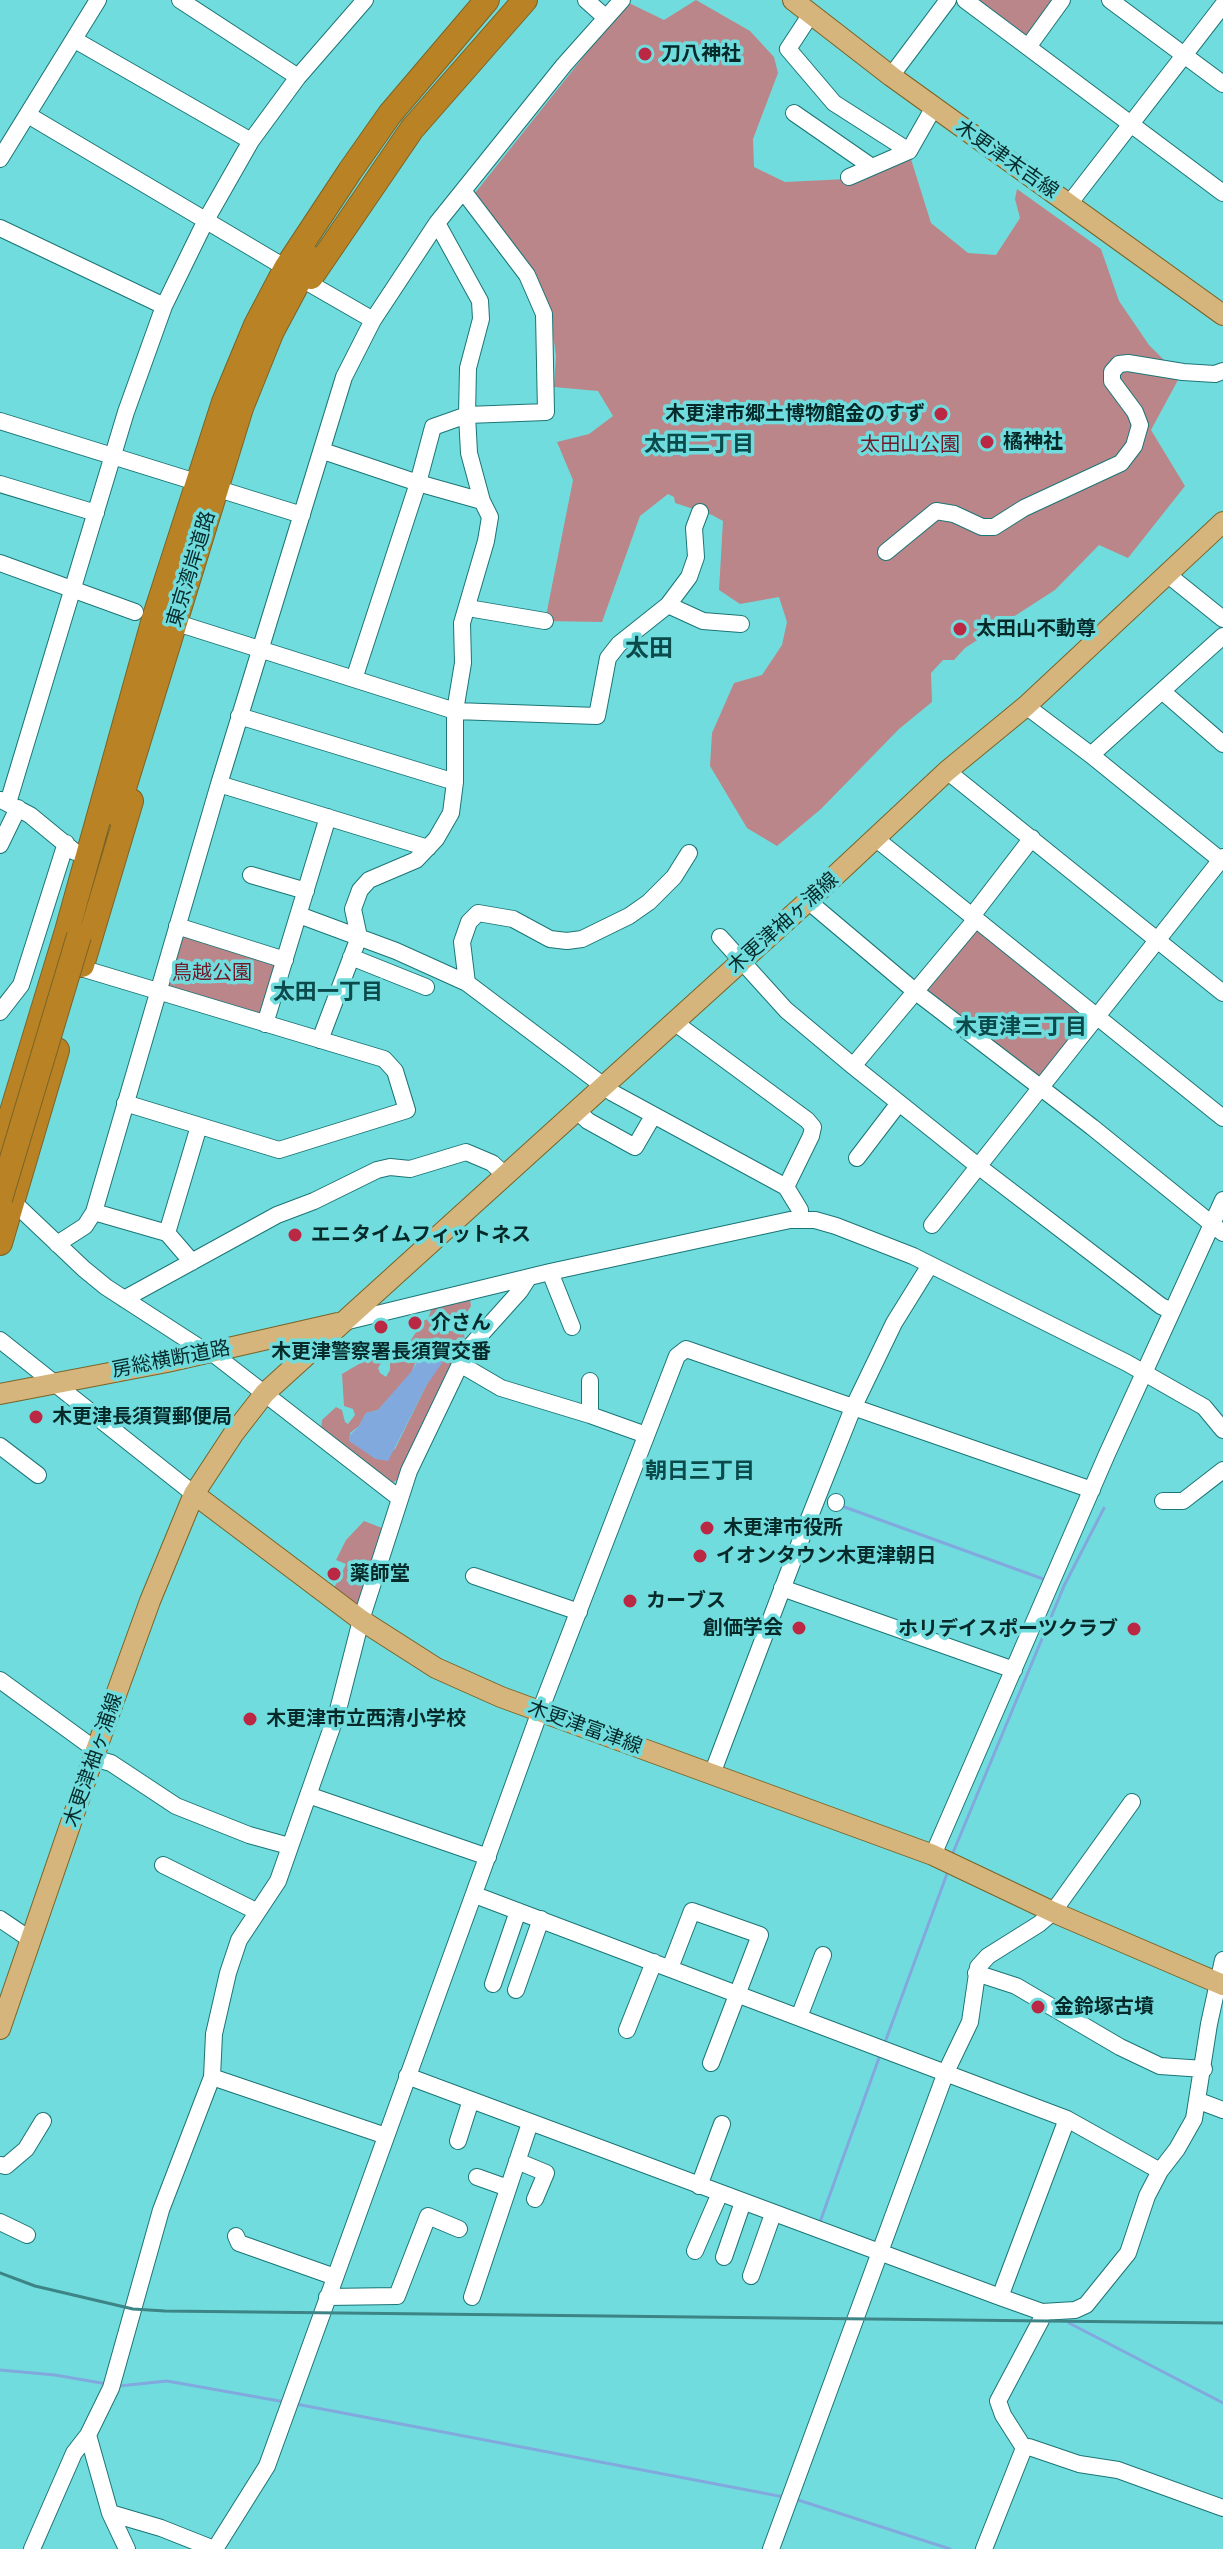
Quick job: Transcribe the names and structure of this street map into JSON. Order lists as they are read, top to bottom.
{
  "streets": {
    "highway": ["東京湾岸道路"],
    "main road": [
      "木更津末吉線",
      "木更津袖ヶ浦線",
      "房総横断道路",
      "木更津富津線"
    ]
  },
  "crossings": [
    ["木更津袖ヶ浦線", "房総横断道路"],
    ["木更津袖ヶ浦線", "木更津富津線"]
  ],
  "districts": [
    "太田二丁目",
    "太田",
    "太田一丁目",
    "木更津三丁目",
    "朝日三丁目"
  ],
  "parks": ["太田山公園", "鳥越公園"],
  "places": [
    "刀八神社",
    "木更津市郷土博物館金のすず",
    "橘神社",
    "太田山不動尊",
    "エニタイムフィットネス",
    "介さん",
    "木更津警察署長須賀交番",
    "木更津長須賀郵便局",
    "木更津市役所",
    "イオンタウン木更津朝日",
    "薬師堂",
    "カーブス",
    "創価学会",
    "ホリデイスポーツクラブ",
    "木更津市立西清小学校",
    "金鈴塚古墳"
  ]
}
